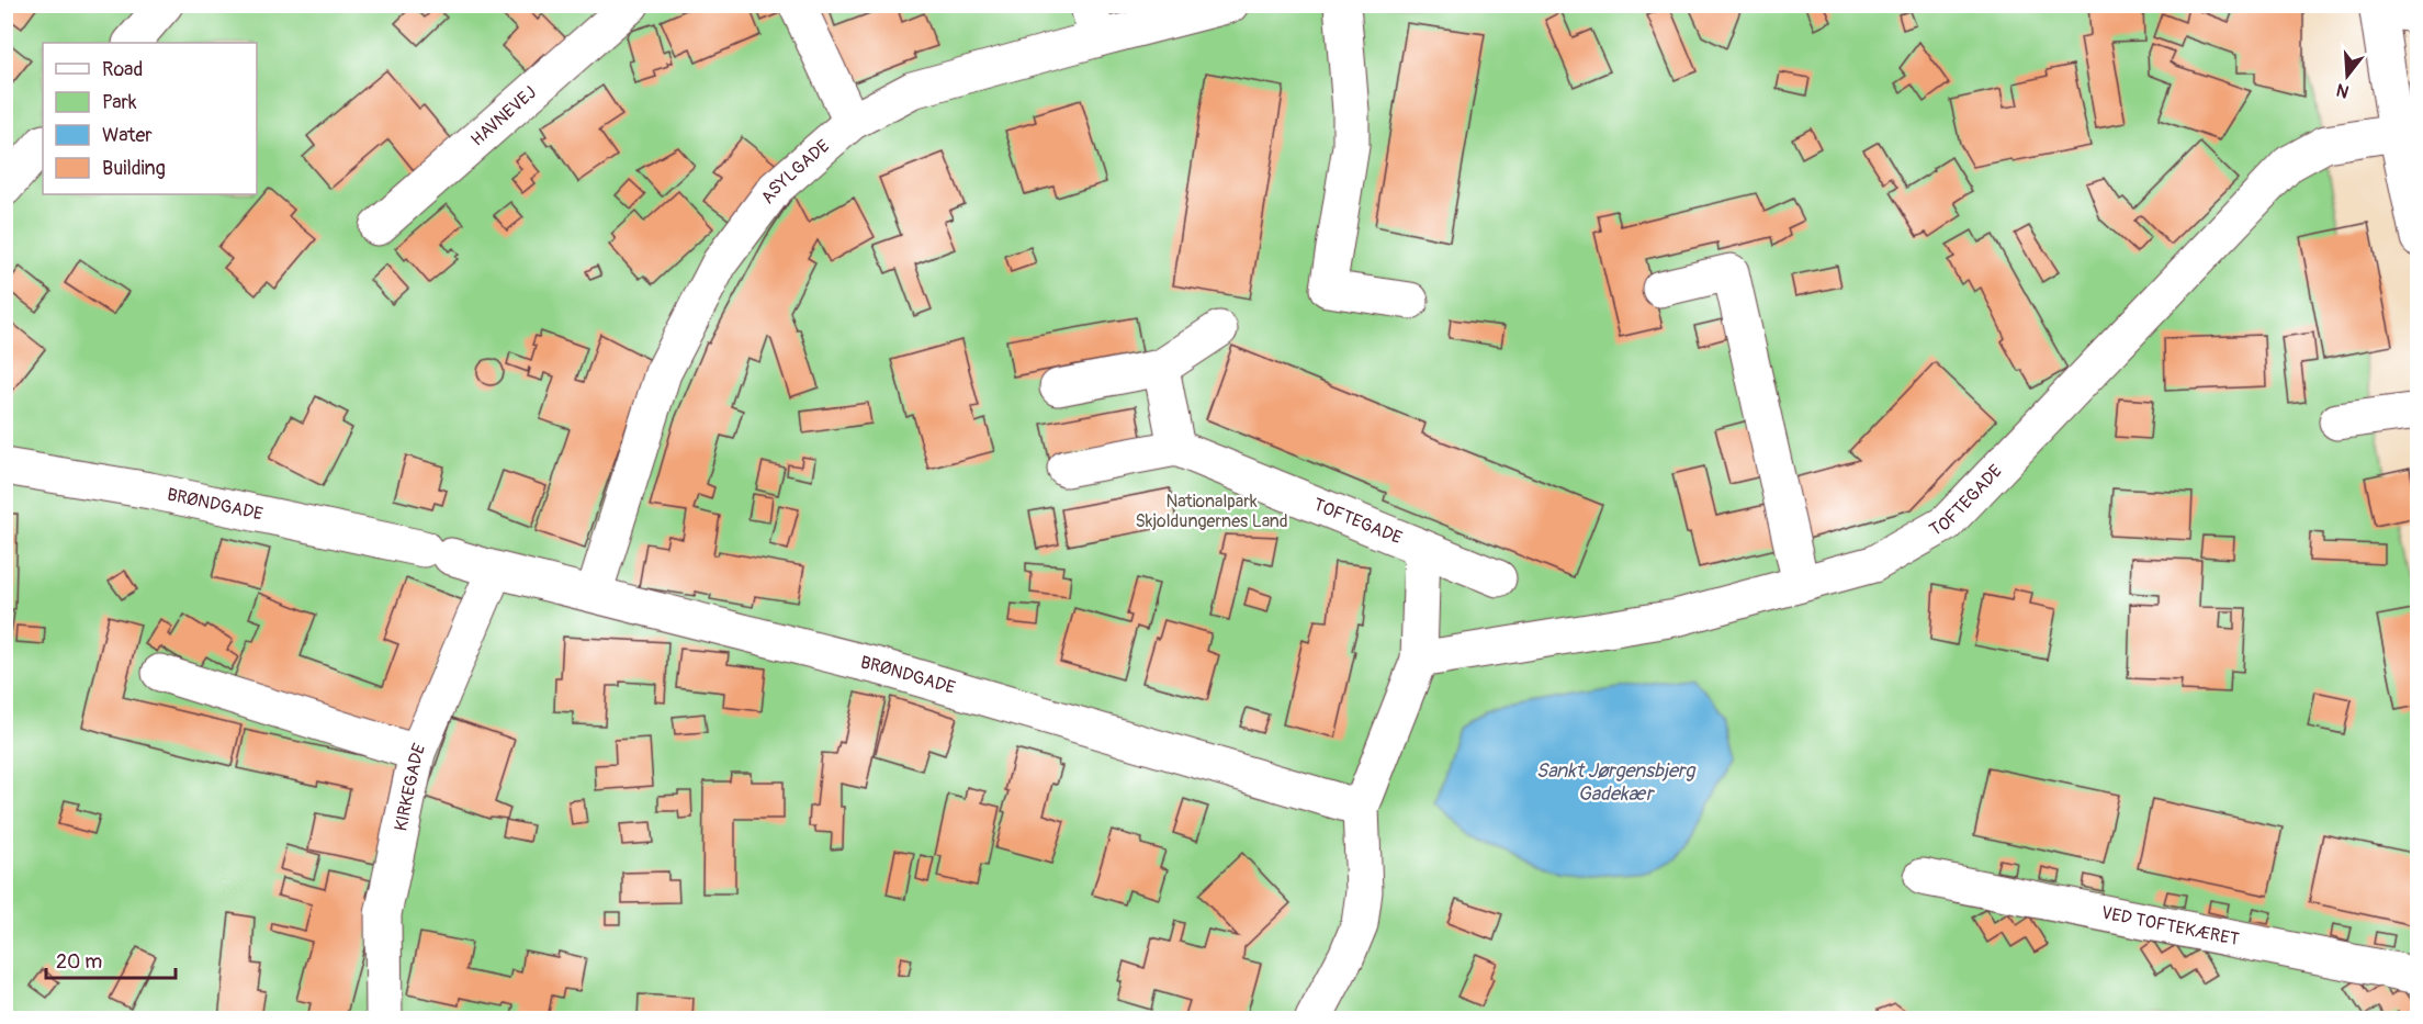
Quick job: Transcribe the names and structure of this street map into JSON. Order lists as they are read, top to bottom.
{
  "streets": {
    "street": [
      "HAVNEVEJ",
      "ASYLGADE",
      "TOFTEGADE",
      "BRØNDGADE",
      "KIRKEGADE",
      "VED TOFTEKÆRET"
    ]
  },
  "crossings": [
    ["ASYLGADE", "BRØNDGADE"],
    ["TOFTEGADE", "BRØNDGADE"],
    ["BRØNDGADE", "KIRKEGADE"]
  ],
  "water": ["Sankt Jørgensbjerg Gadekær"],
  "parks": ["Nationalpark Skjoldungernes Land"],
  "legend": [
    "Road",
    "Park",
    "Water",
    "Building"
  ],
  "scale_bar": "20 m",
  "north": "bottom"
}
